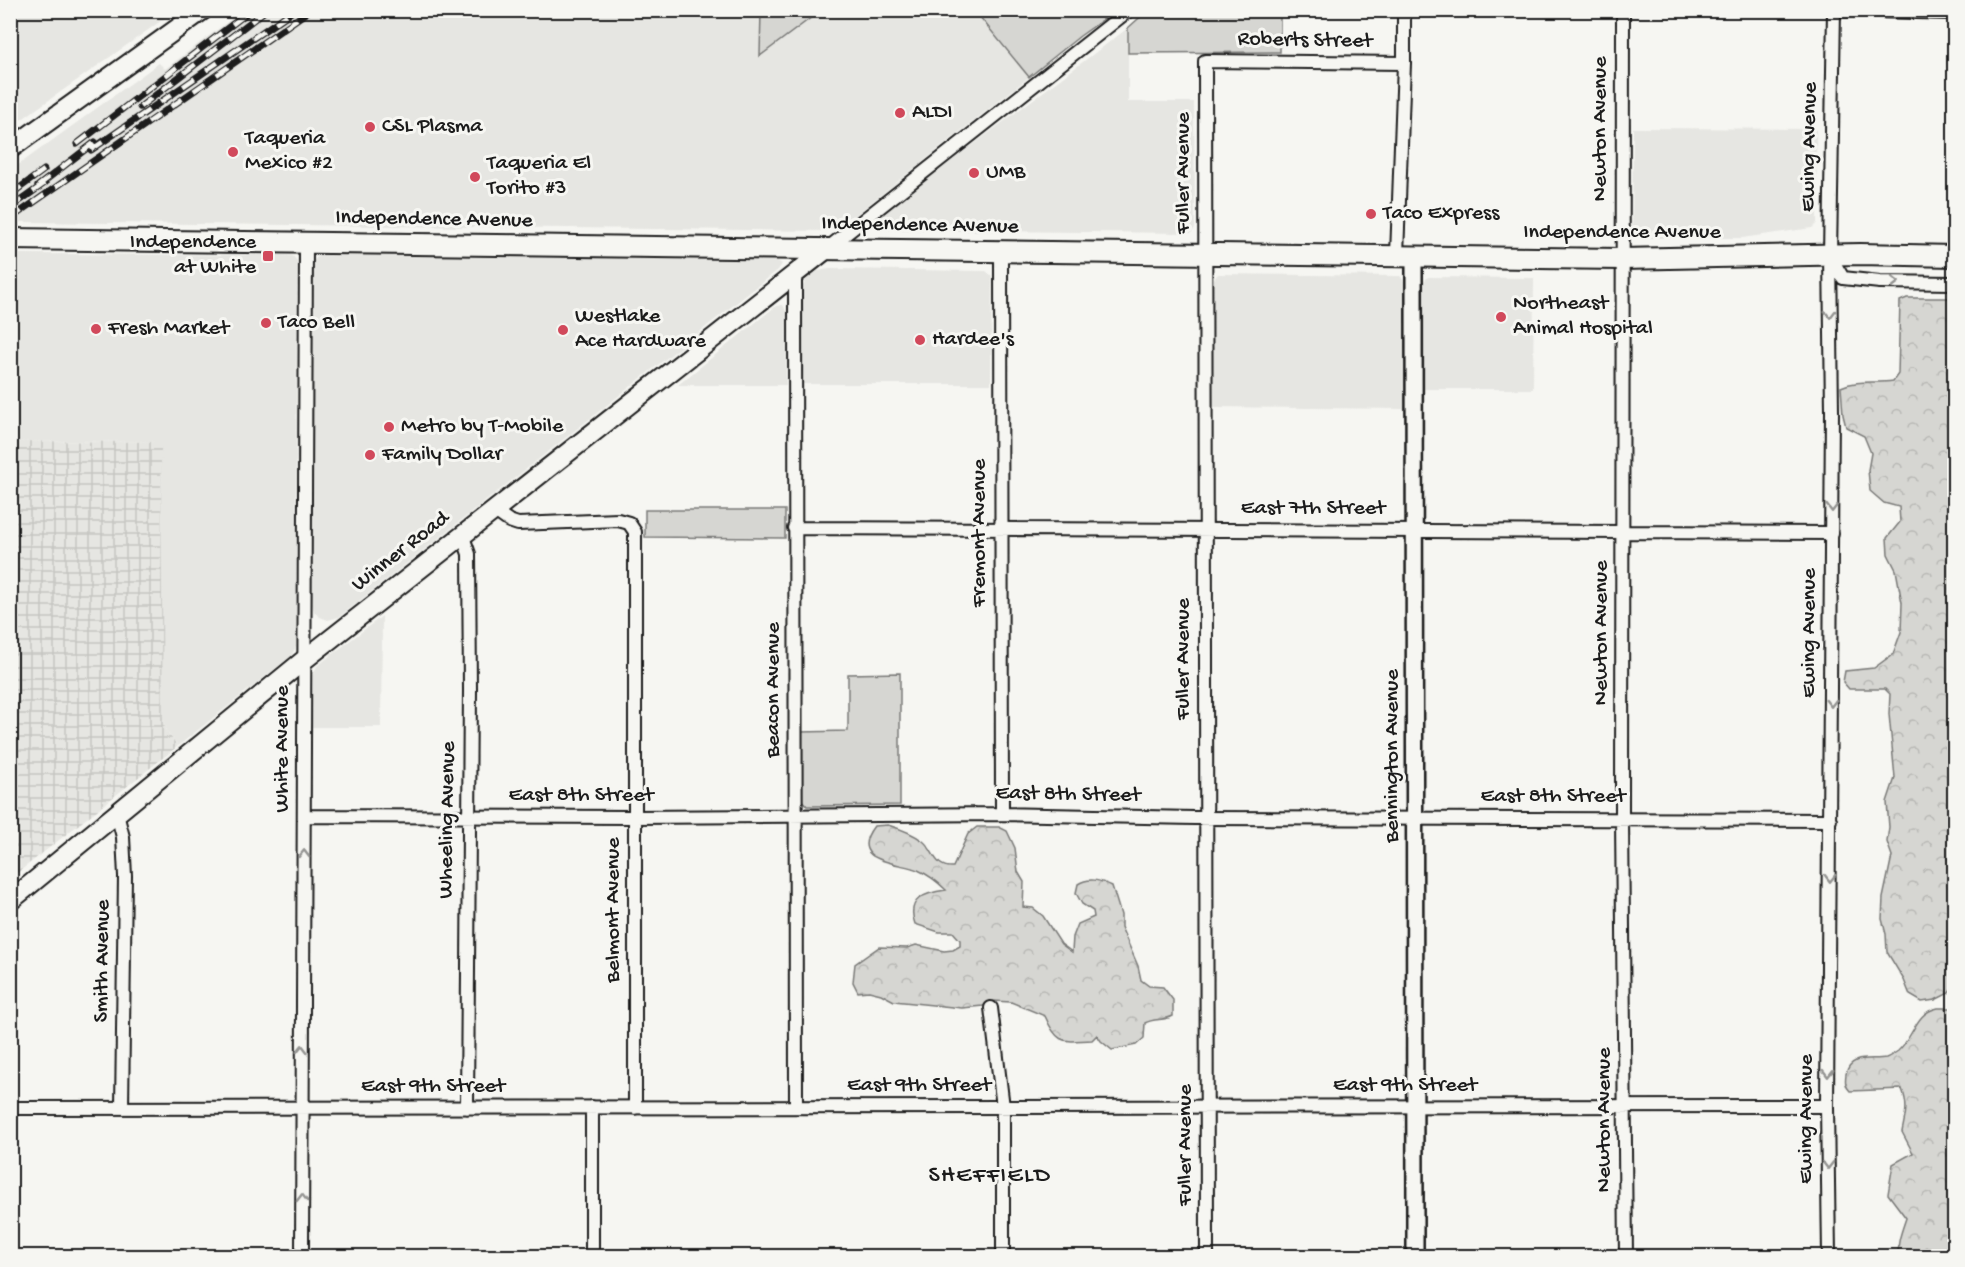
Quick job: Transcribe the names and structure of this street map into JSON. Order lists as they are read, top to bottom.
{
  "streets": {
    "main road": ["Independence Avenue", "Winner Road"],
    "street": [
      "Roberts Street",
      "Newton Avenue",
      "Ewing Avenue",
      "Fuller Avenue",
      "East 7th Street",
      "Fremont Avenue",
      "Beacon Avenue",
      "White Avenue",
      "Bennington Avenue",
      "East 8th Street",
      "Wheeling Avenue",
      "Belmont Avenue",
      "Smith Avenue",
      "East 9th Street"
    ]
  },
  "crossings": [
    ["Roberts Street", "Fuller Avenue"],
    ["Roberts Street", "Bennington Avenue"],
    ["Newton Avenue", "Independence Avenue"],
    ["Newton Avenue", "East 7th Street"],
    ["Newton Avenue", "East 8th Street"],
    ["Newton Avenue", "East 9th Street"],
    ["Ewing Avenue", "Independence Avenue"],
    ["Ewing Avenue", "East 7th Street"],
    ["Ewing Avenue", "East 8th Street"],
    ["Ewing Avenue", "East 9th Street"],
    ["Fuller Avenue", "Independence Avenue"],
    ["Fuller Avenue", "East 7th Street"],
    ["Fuller Avenue", "East 8th Street"],
    ["Fuller Avenue", "East 9th Street"],
    ["Independence Avenue", "Fremont Avenue"],
    ["Independence Avenue", "Winner Road"],
    ["Independence Avenue", "White Avenue"],
    ["Independence Avenue", "Bennington Avenue"],
    ["East 7th Street", "Fremont Avenue"],
    ["East 7th Street", "Beacon Avenue"],
    ["East 7th Street", "Bennington Avenue"],
    ["Fremont Avenue", "East 8th Street"],
    ["Winner Road", "Beacon Avenue"],
    ["Winner Road", "White Avenue"],
    ["Winner Road", "Wheeling Avenue"],
    ["Winner Road", "Belmont Avenue"],
    ["Winner Road", "Smith Avenue"],
    ["Beacon Avenue", "East 8th Street"],
    ["Beacon Avenue", "East 9th Street"],
    ["White Avenue", "East 8th Street"],
    ["White Avenue", "East 9th Street"],
    ["Bennington Avenue", "East 8th Street"],
    ["Bennington Avenue", "East 9th Street"],
    ["East 8th Street", "Wheeling Avenue"],
    ["East 8th Street", "Belmont Avenue"],
    ["Wheeling Avenue", "East 9th Street"],
    ["Belmont Avenue", "East 9th Street"],
    ["Smith Avenue", "East 9th Street"]
  ],
  "one_way": ["Ewing Avenue", "White Avenue"],
  "districts": ["SHEFFIELD"],
  "places": {
    "other": [
      "ALDI",
      "CSL Plasma",
      "Taqueria Mexico #2",
      "UMB",
      "Taqueria El Torito #3",
      "Taco Express",
      "Northeast Animal Hospital",
      "Taco Bell",
      "Fresh Market",
      "Westlake Ace Hardware",
      "Hardee's",
      "Metro by T-Mobile",
      "Family Dollar"
    ],
    "transit": ["Independence at White"]
  }
}
